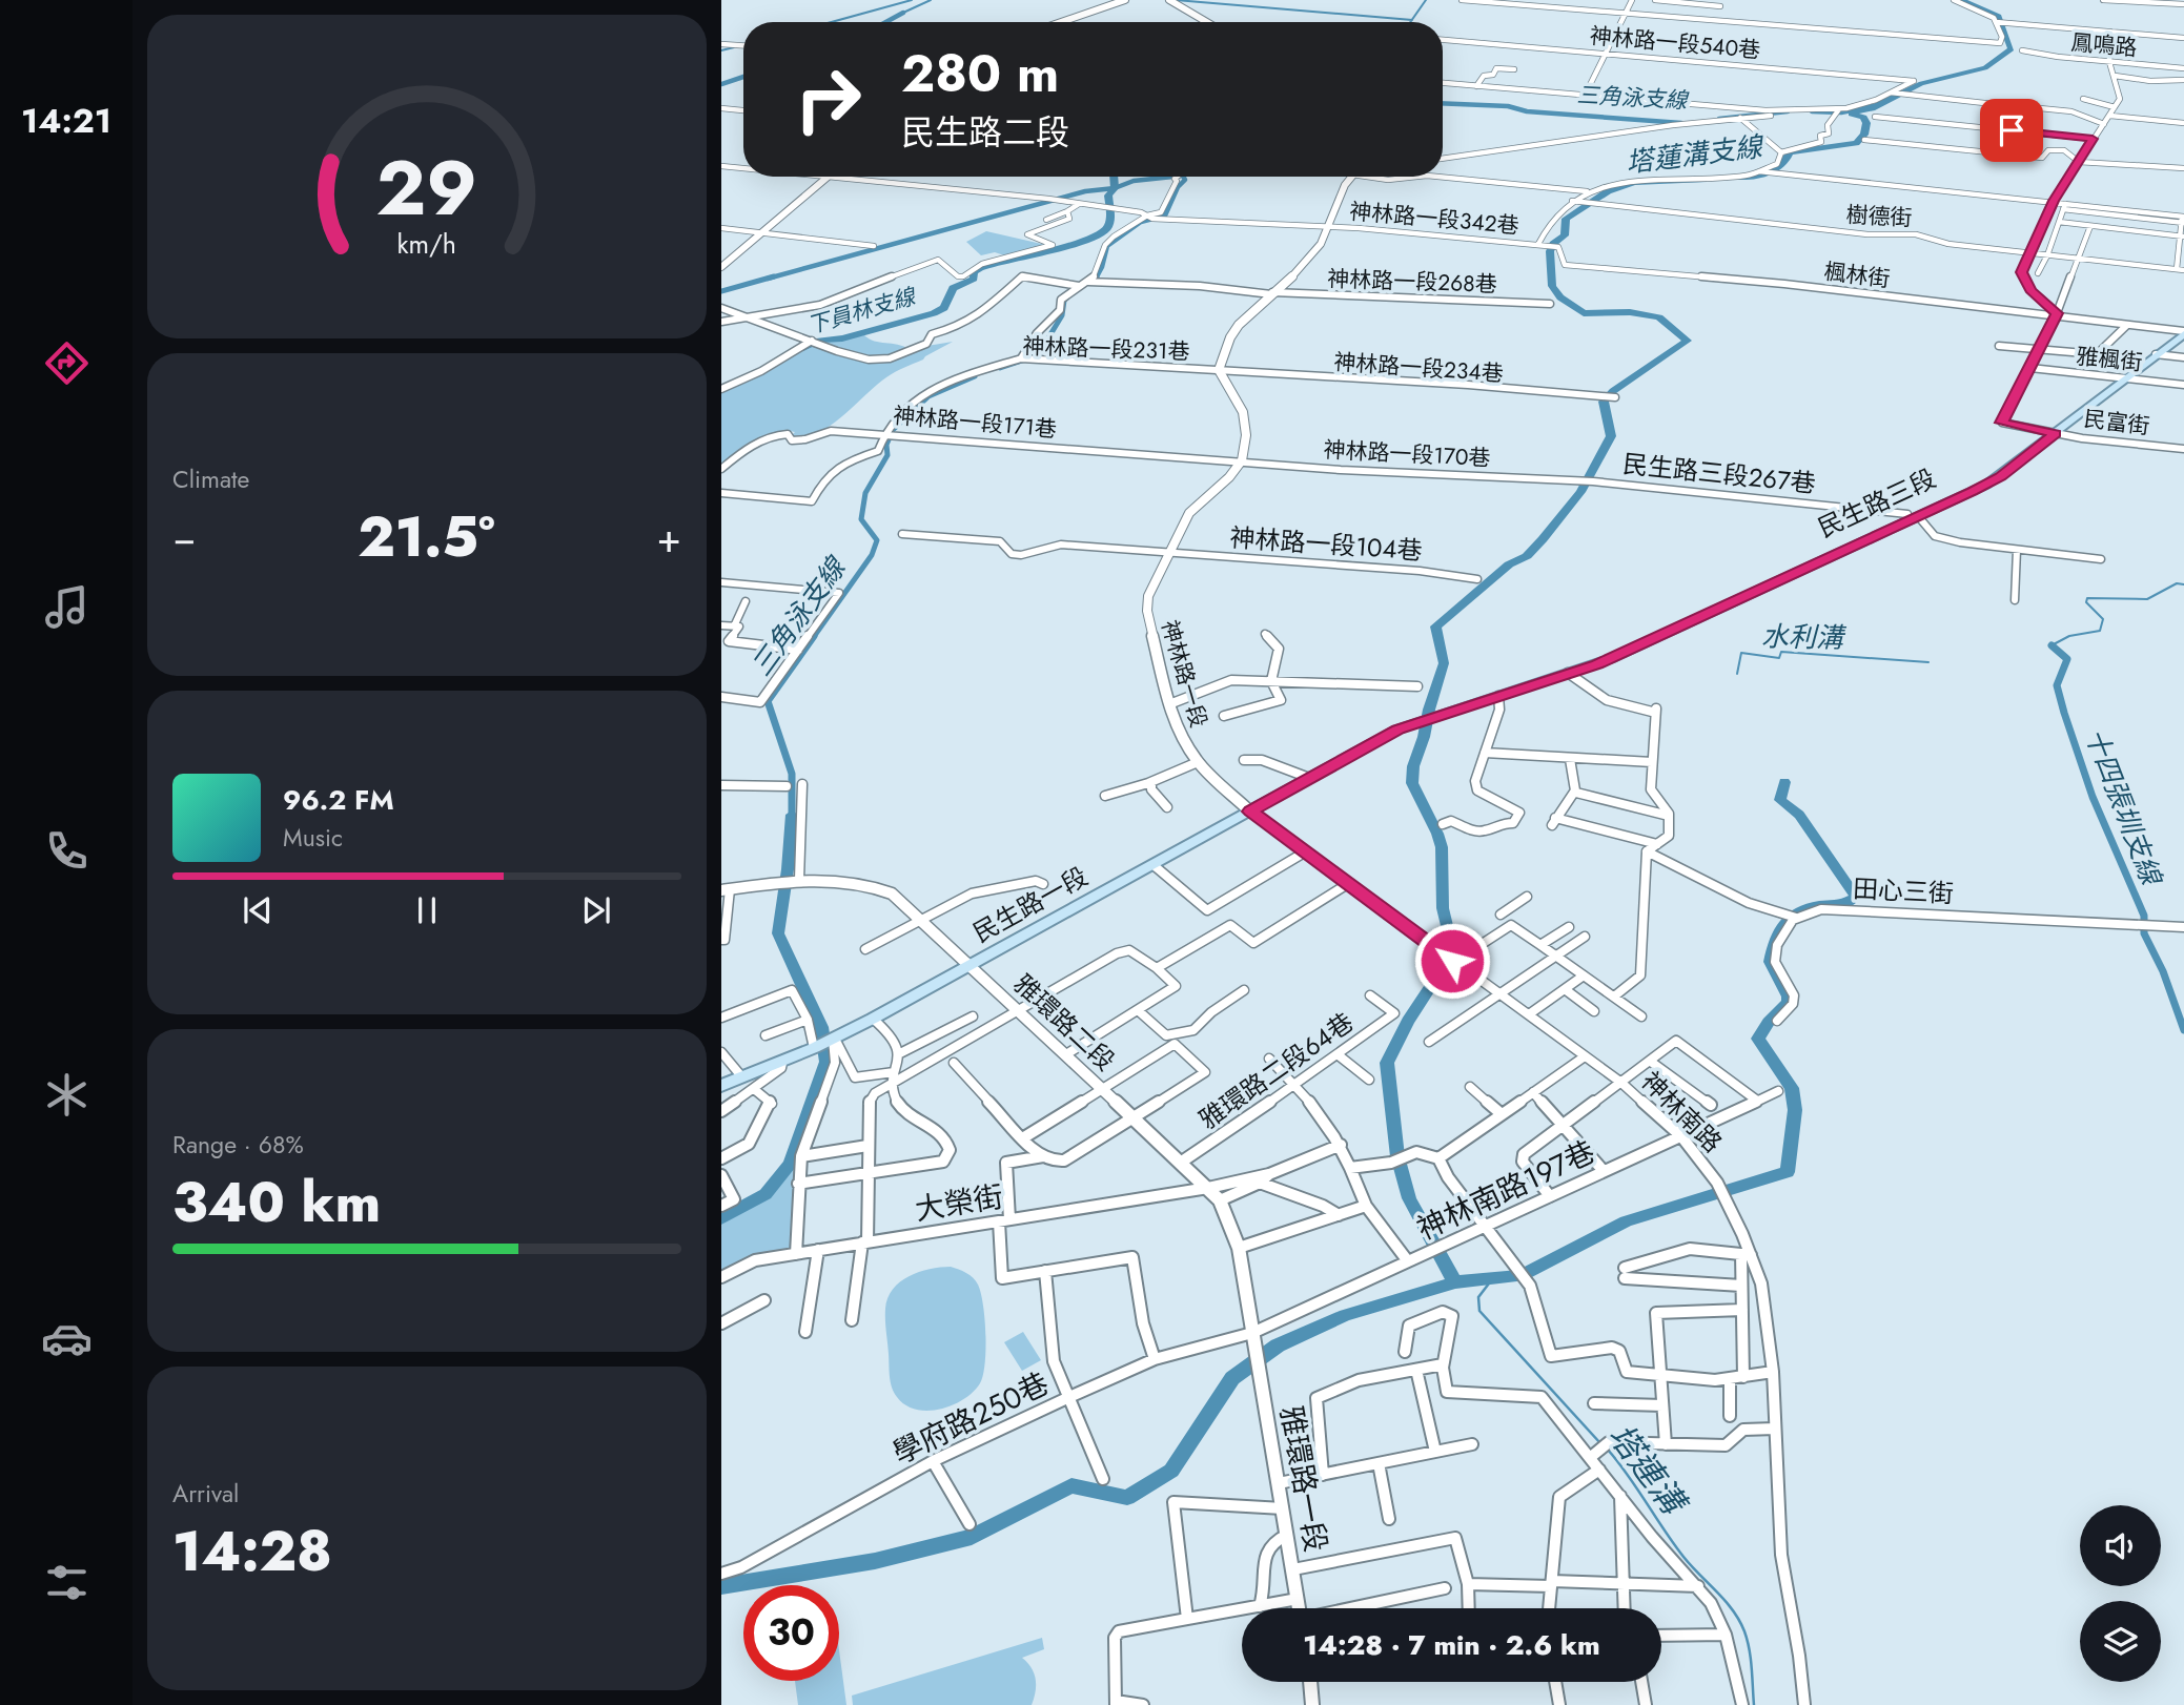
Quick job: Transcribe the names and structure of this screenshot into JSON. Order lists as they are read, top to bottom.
{
  "streets": {
    "main road": ["民生路三段", "民生路一段"],
    "street": [
      "神林路一段540巷",
      "鳳鳴路",
      "樹德街",
      "神林路一段342巷",
      "楓林街",
      "神林路一段268巷",
      "神林路一段231巷",
      "雅楓街",
      "神林路一段234巷",
      "神林路一段171巷",
      "民富街",
      "神林路一段170巷",
      "民生路三段267巷",
      "神林路一段104巷",
      "神林路一段",
      "田心三街",
      "雅環路二段",
      "雅環路二段64巷",
      "神林南路",
      "神林南路197巷",
      "大榮街",
      "學府路250巷",
      "雅環路一段"
    ]
  },
  "crossings": [
    ["神林路一段342巷", "楓林街"],
    ["楓林街", "民生路三段"],
    ["神林路一段231巷", "神林路一段234巷"],
    ["神林路一段231巷", "神林路一段171巷"],
    ["雅楓街", "民富街"],
    ["雅楓街", "民生路三段"],
    ["神林路一段171巷", "神林路一段170巷"],
    ["神林路一段171巷", "神林路一段"],
    ["民富街", "民生路三段"],
    ["神林路一段170巷", "民生路三段267巷"],
    ["神林路一段170巷", "神林路一段"],
    ["民生路三段267巷", "民生路三段"],
    ["民生路三段", "民生路一段"],
    ["神林路一段104巷", "神林路一段"],
    ["神林路一段", "民生路一段"],
    ["神林路一段", "神林南路"],
    ["民生路一段", "雅環路二段"],
    ["民生路一段", "神林南路"],
    ["雅環路二段", "雅環路二段64巷"],
    ["雅環路二段", "神林南路197巷"],
    ["雅環路二段", "大榮街"],
    ["雅環路二段", "學府路250巷"],
    ["雅環路二段", "雅環路一段"],
    ["神林南路", "神林南路197巷"],
    ["神林南路197巷", "學府路250巷"],
    ["神林南路197巷", "雅環路一段"],
    ["學府路250巷", "雅環路一段"]
  ],
  "water": [
    "三角泳支線",
    "塔蓮溝支線",
    "下員林支線",
    "水利溝",
    "十四張圳支線",
    "塔連溝"
  ],
  "page": {
    "tabs": "14:21",
    "turn": ["280 m", "民生路二段"],
    "tile": [
      "Climate",
      ["Range · 68%", "340 km"],
      ["Arrival", "14:28"]
    ],
    "heat": ["−", "21.5°", "+"],
    "song": ["96.2 FM", "Music"],
    "limit": "30",
    "trip": "14:28 · 7 min · 2.6 km",
    "gauge": ["29", "km/h"]
  }
}
